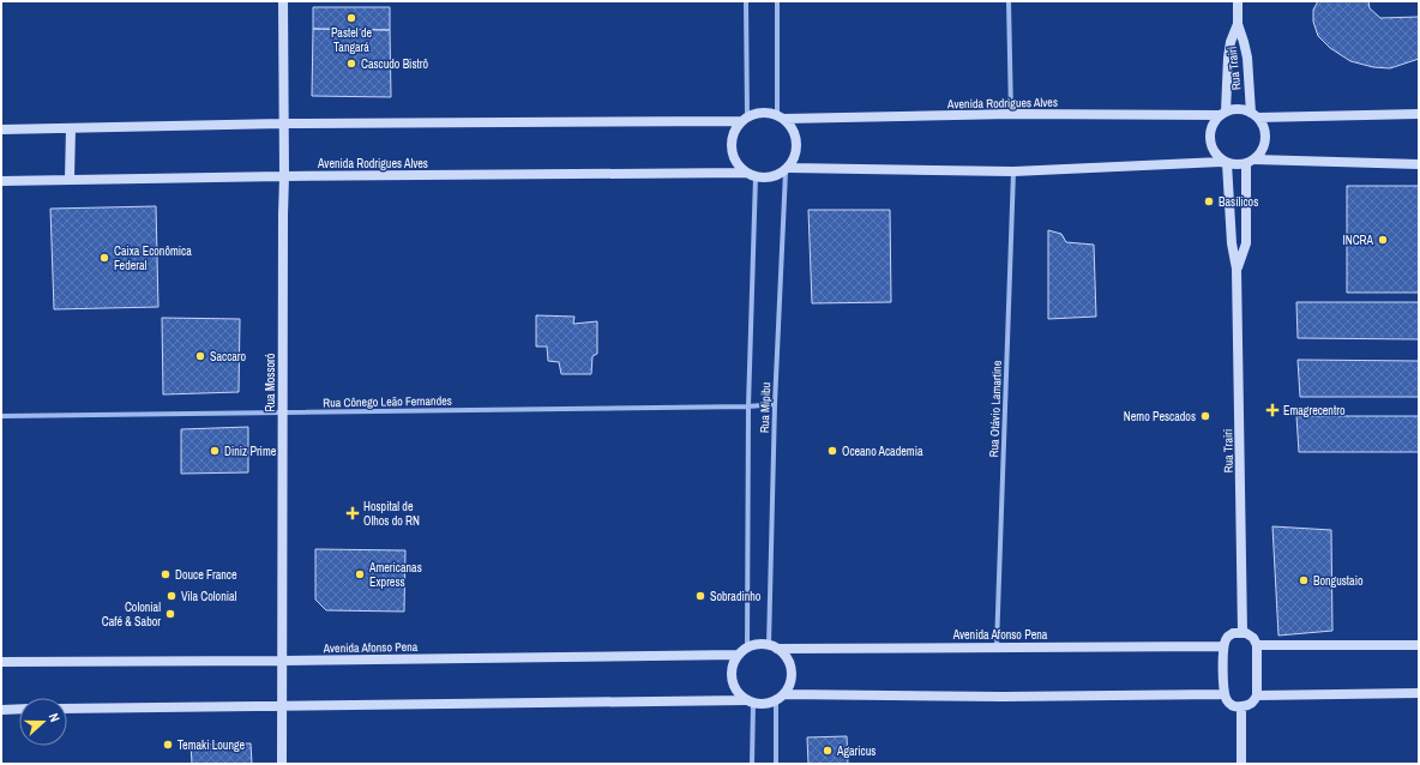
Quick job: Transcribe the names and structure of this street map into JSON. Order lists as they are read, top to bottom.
{
  "streets": {
    "main road": [
      "Rua Trairi",
      "Avenida Rodrigues Alves",
      "Rua Mossoró",
      "Avenida Afonso Pena"
    ],
    "street": ["Rua Cônego Leão Fernandes", "Rua Mipibu", "Rua Otávio Lamartine"]
  },
  "crossings": [
    ["Rua Trairi", "Avenida Rodrigues Alves"],
    ["Avenida Rodrigues Alves", "Rua Mossoró"],
    ["Avenida Rodrigues Alves", "Rua Mipibu"],
    ["Rua Mossoró", "Rua Cônego Leão Fernandes"],
    ["Rua Mossoró", "Avenida Afonso Pena"],
    ["Rua Cônego Leão Fernandes", "Rua Mipibu"],
    ["Rua Mipibu", "Avenida Afonso Pena"],
    ["Rua Otávio Lamartine", "Avenida Afonso Pena"]
  ],
  "places": {
    "other": [
      "Pastel de Tangará",
      "Cascudo Bistrô",
      "Basílicos",
      "INCRA",
      "Caixa Econômica Federal",
      "Saccaro",
      "Nemo Pescados",
      "Diniz Prime",
      "Oceano Academia",
      "Douce France",
      "Americanas Express",
      "Bongustaio",
      "Vila Colonial",
      "Sobradinho",
      "Colonial Café & Sabor",
      "Temaki Lounge",
      "Agaricus"
    ],
    "health": ["Emagrecentro", "Hospital de Olhos do RN"]
  },
  "north": "right"
}
